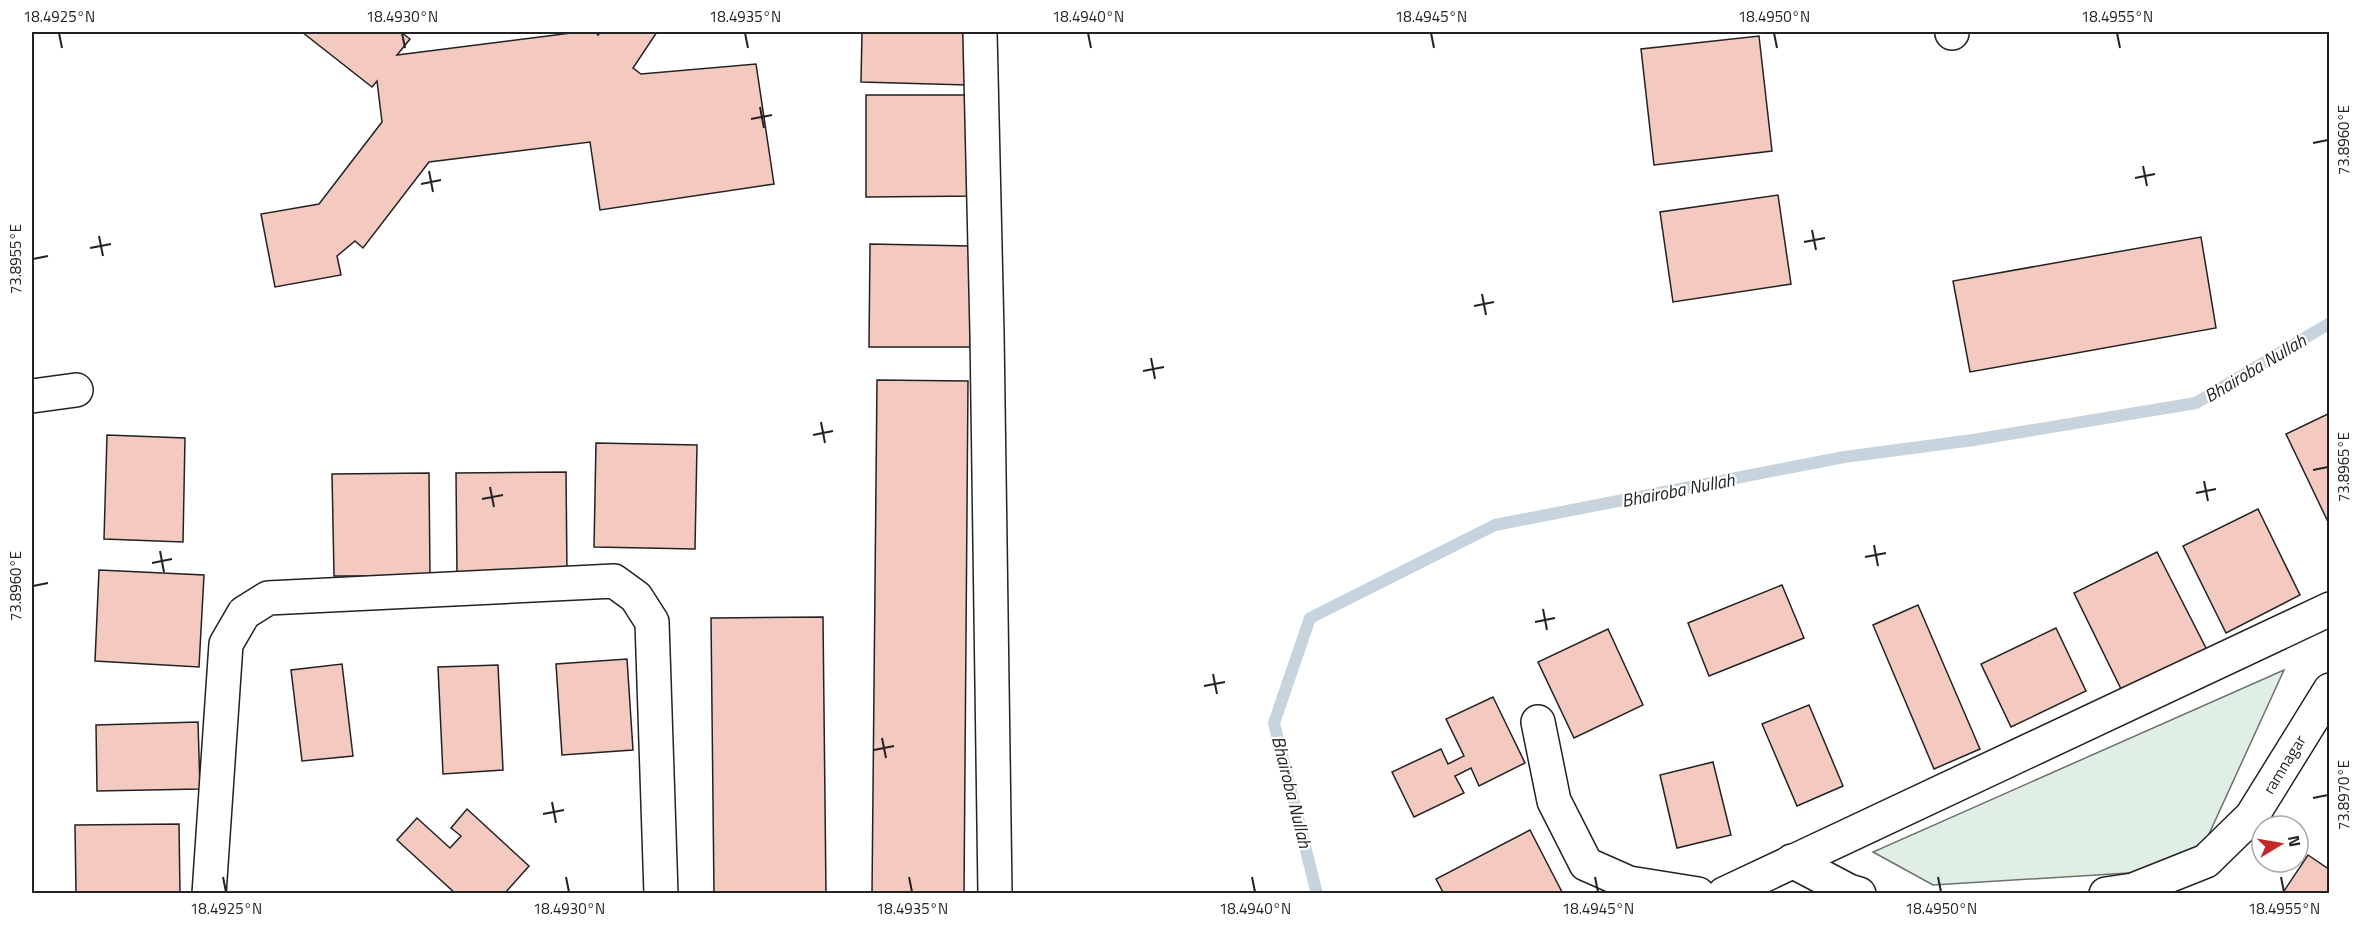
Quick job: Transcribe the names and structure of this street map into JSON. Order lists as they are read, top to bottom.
{
  "streets": {
    "street": ["ramnagar"]
  },
  "water": ["Bhairoba Nullah"],
  "north": "right",
  "coordinates": [
    "18.4925°N",
    "18.4930°N",
    "18.4935°N",
    "18.4940°N",
    "18.4945°N",
    "18.4950°N",
    "18.4955°N",
    "73.8960°E",
    "73.8955°E",
    "73.8965°E",
    "73.8970°E"
  ]
}
